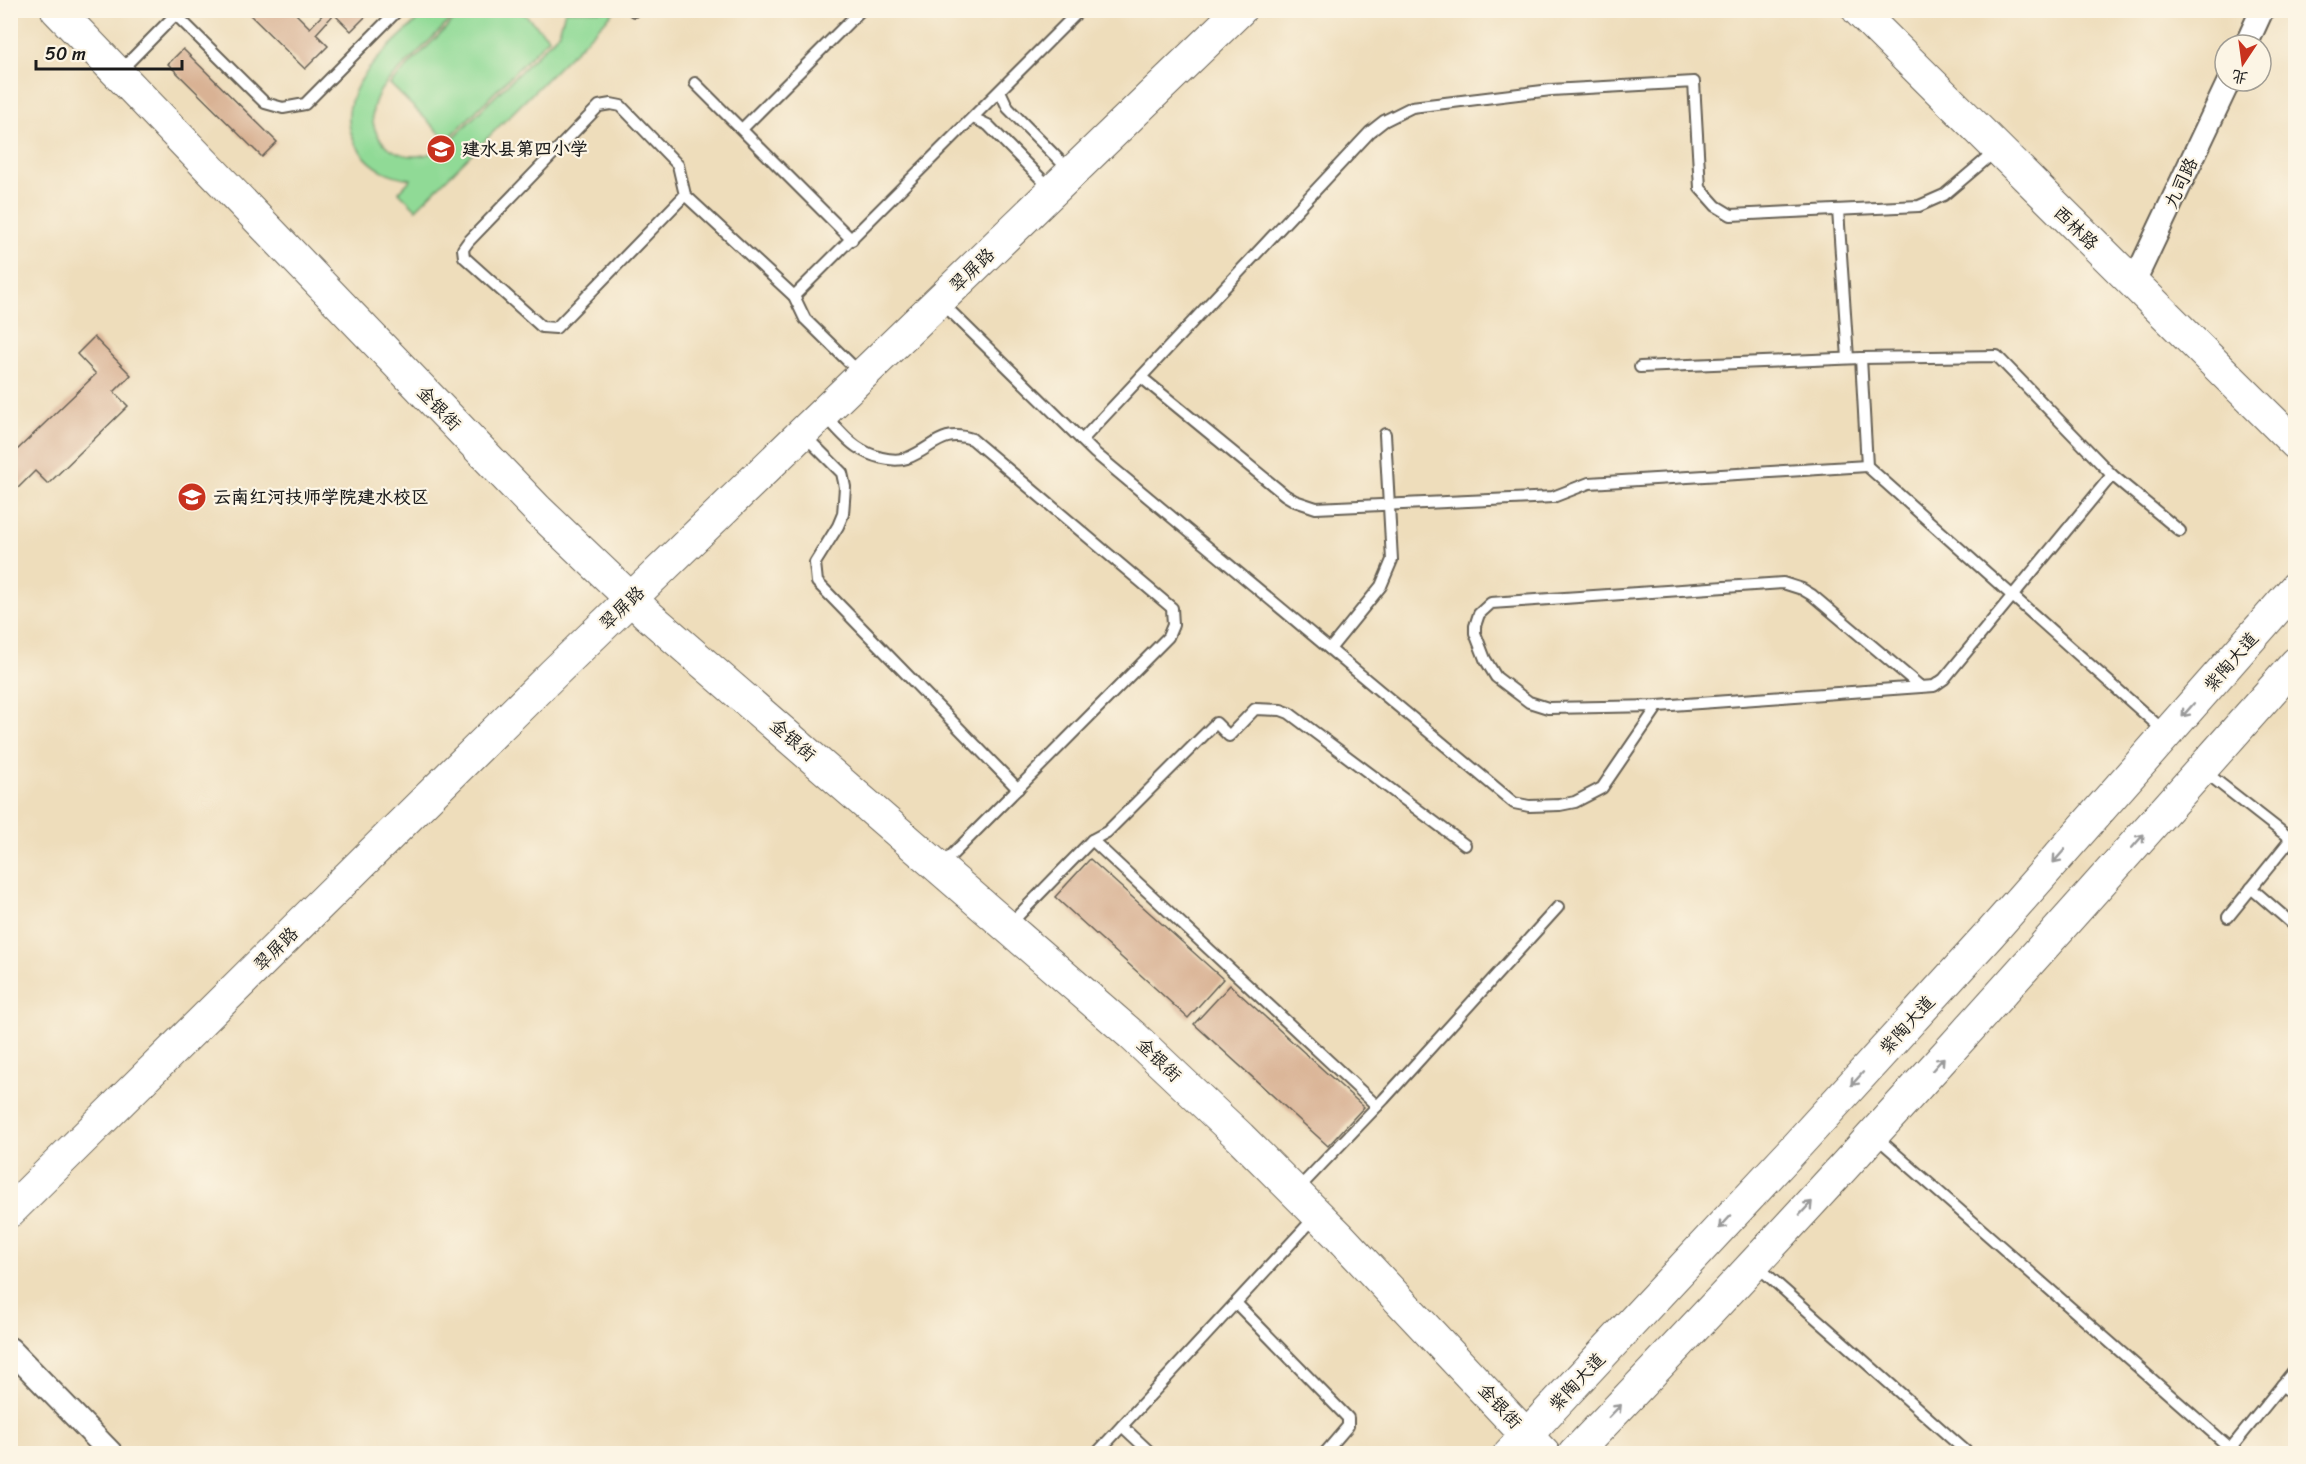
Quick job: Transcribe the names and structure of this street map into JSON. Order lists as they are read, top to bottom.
{
  "streets": {
    "street": [
      "九司路",
      "西林路",
      "翠屏路",
      "金银街",
      "紫陶大道"
    ]
  },
  "crossings": [
    ["九司路", "西林路"],
    ["翠屏路", "金银街"],
    ["金银街", "紫陶大道"]
  ],
  "places": {
    "school or university": ["建水县第四小学", "云南红河技师学院建水校区"]
  },
  "scale_bar": "50 m",
  "north": "bottom"
}
